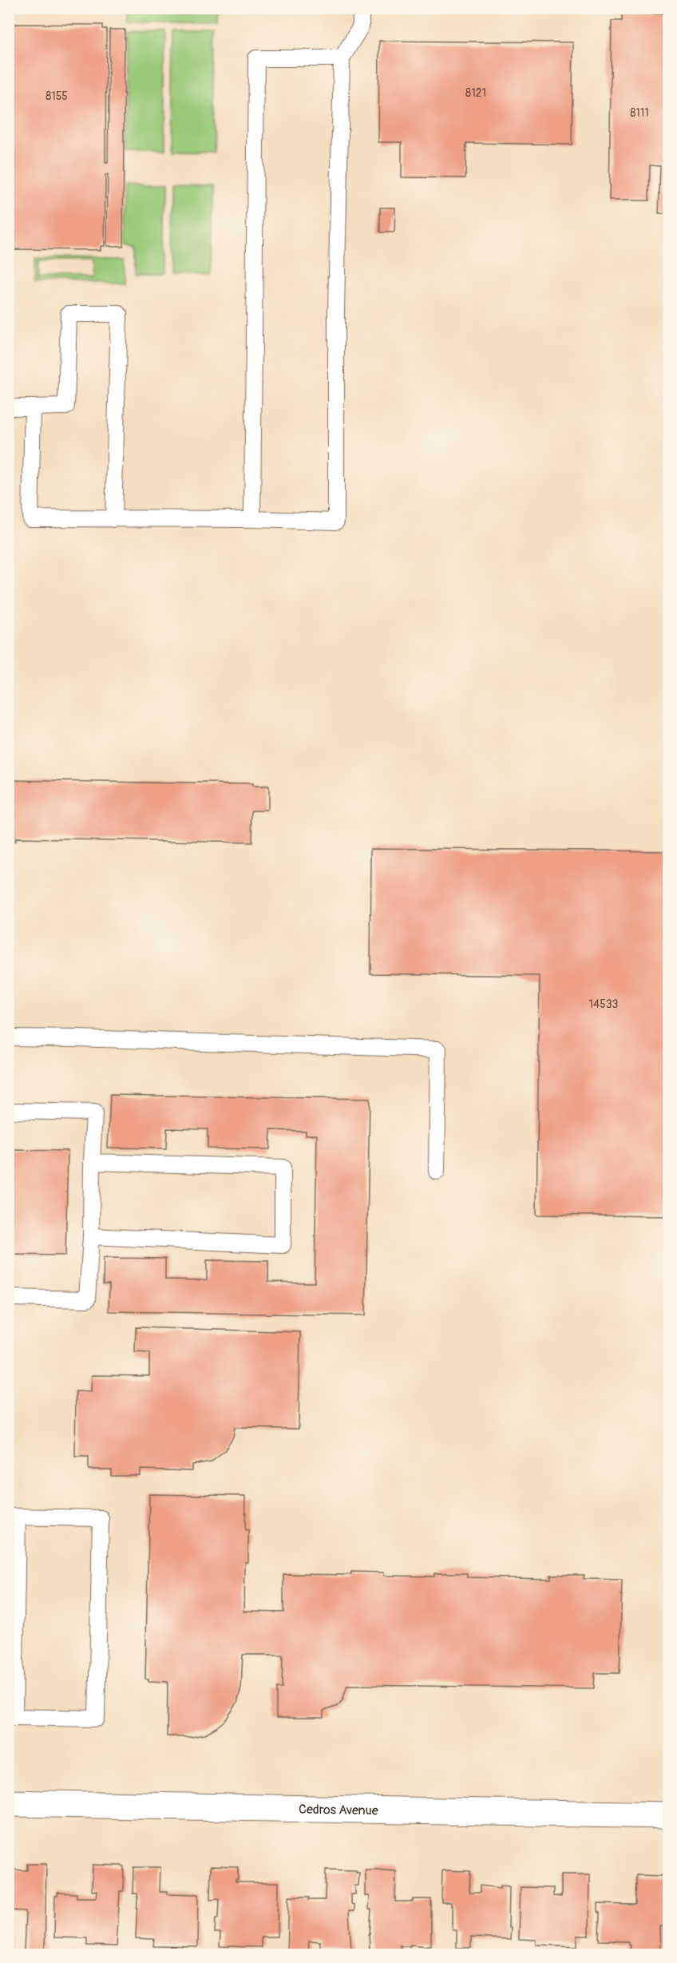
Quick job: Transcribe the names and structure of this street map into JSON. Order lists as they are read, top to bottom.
{
  "streets": {
    "street": ["Cedros Avenue"]
  },
  "house_numbers": [
    "8121",
    "8155",
    "8111",
    "14533"
  ]
}
